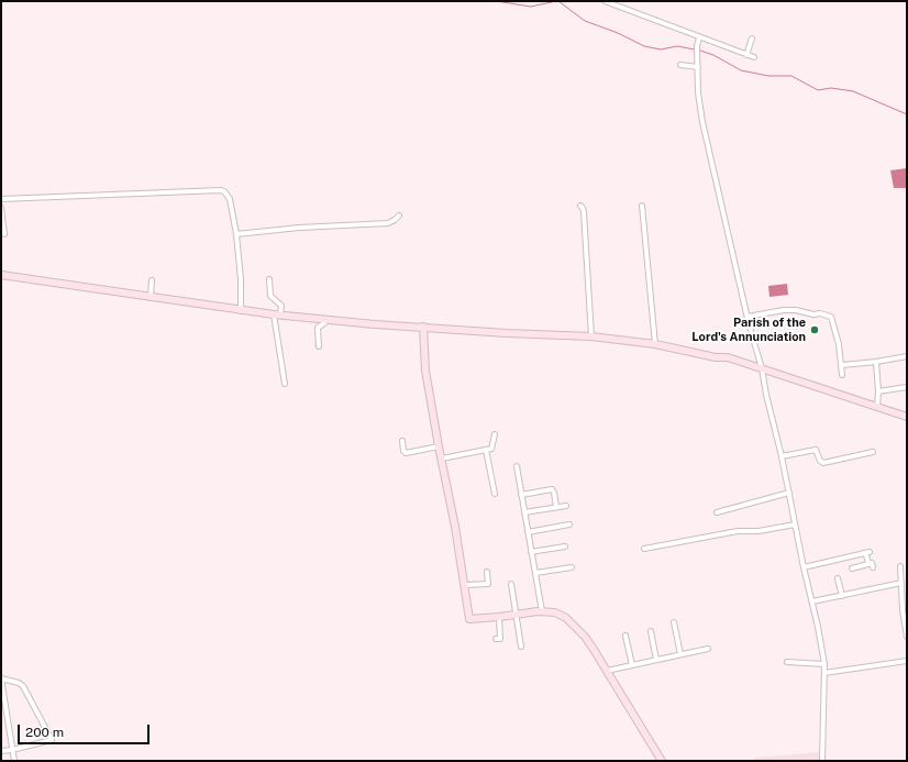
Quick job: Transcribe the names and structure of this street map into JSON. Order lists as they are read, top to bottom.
{
  "places": ["Parish of the Lord's Annunciation"],
  "scale_bar": "200 m"
}
